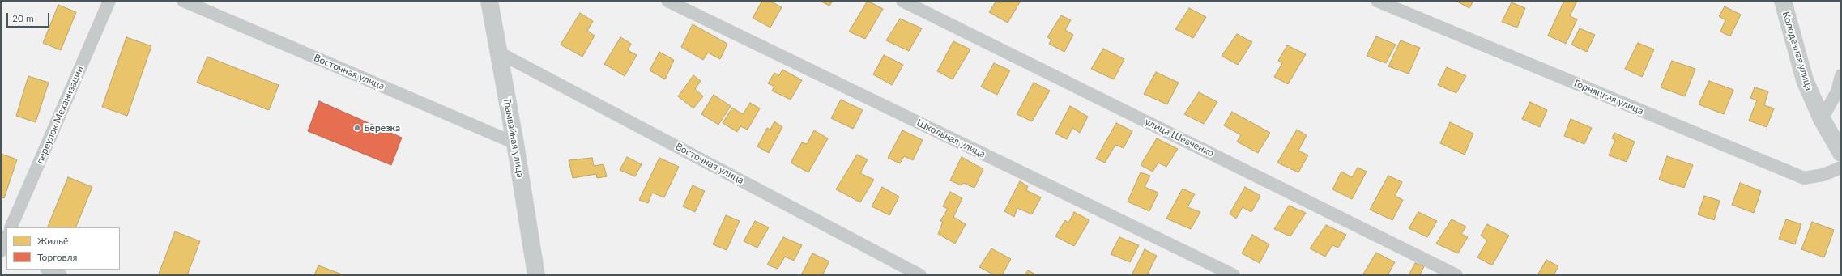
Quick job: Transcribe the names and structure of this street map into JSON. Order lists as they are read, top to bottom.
{
  "streets": {
    "street": [
      "Колодезная улица",
      "Восточная улица",
      "Горняцкая улица",
      "переулок Механизации",
      "Трамвайная улица",
      "улица Шевченко",
      "Школьная улица"
    ]
  },
  "crossings": [
    ["Восточная улица", "Трамвайная улица"]
  ],
  "places": ["Березка"],
  "legend": ["Жильё", "Торговля"],
  "scale_bar": "20 m"
}
